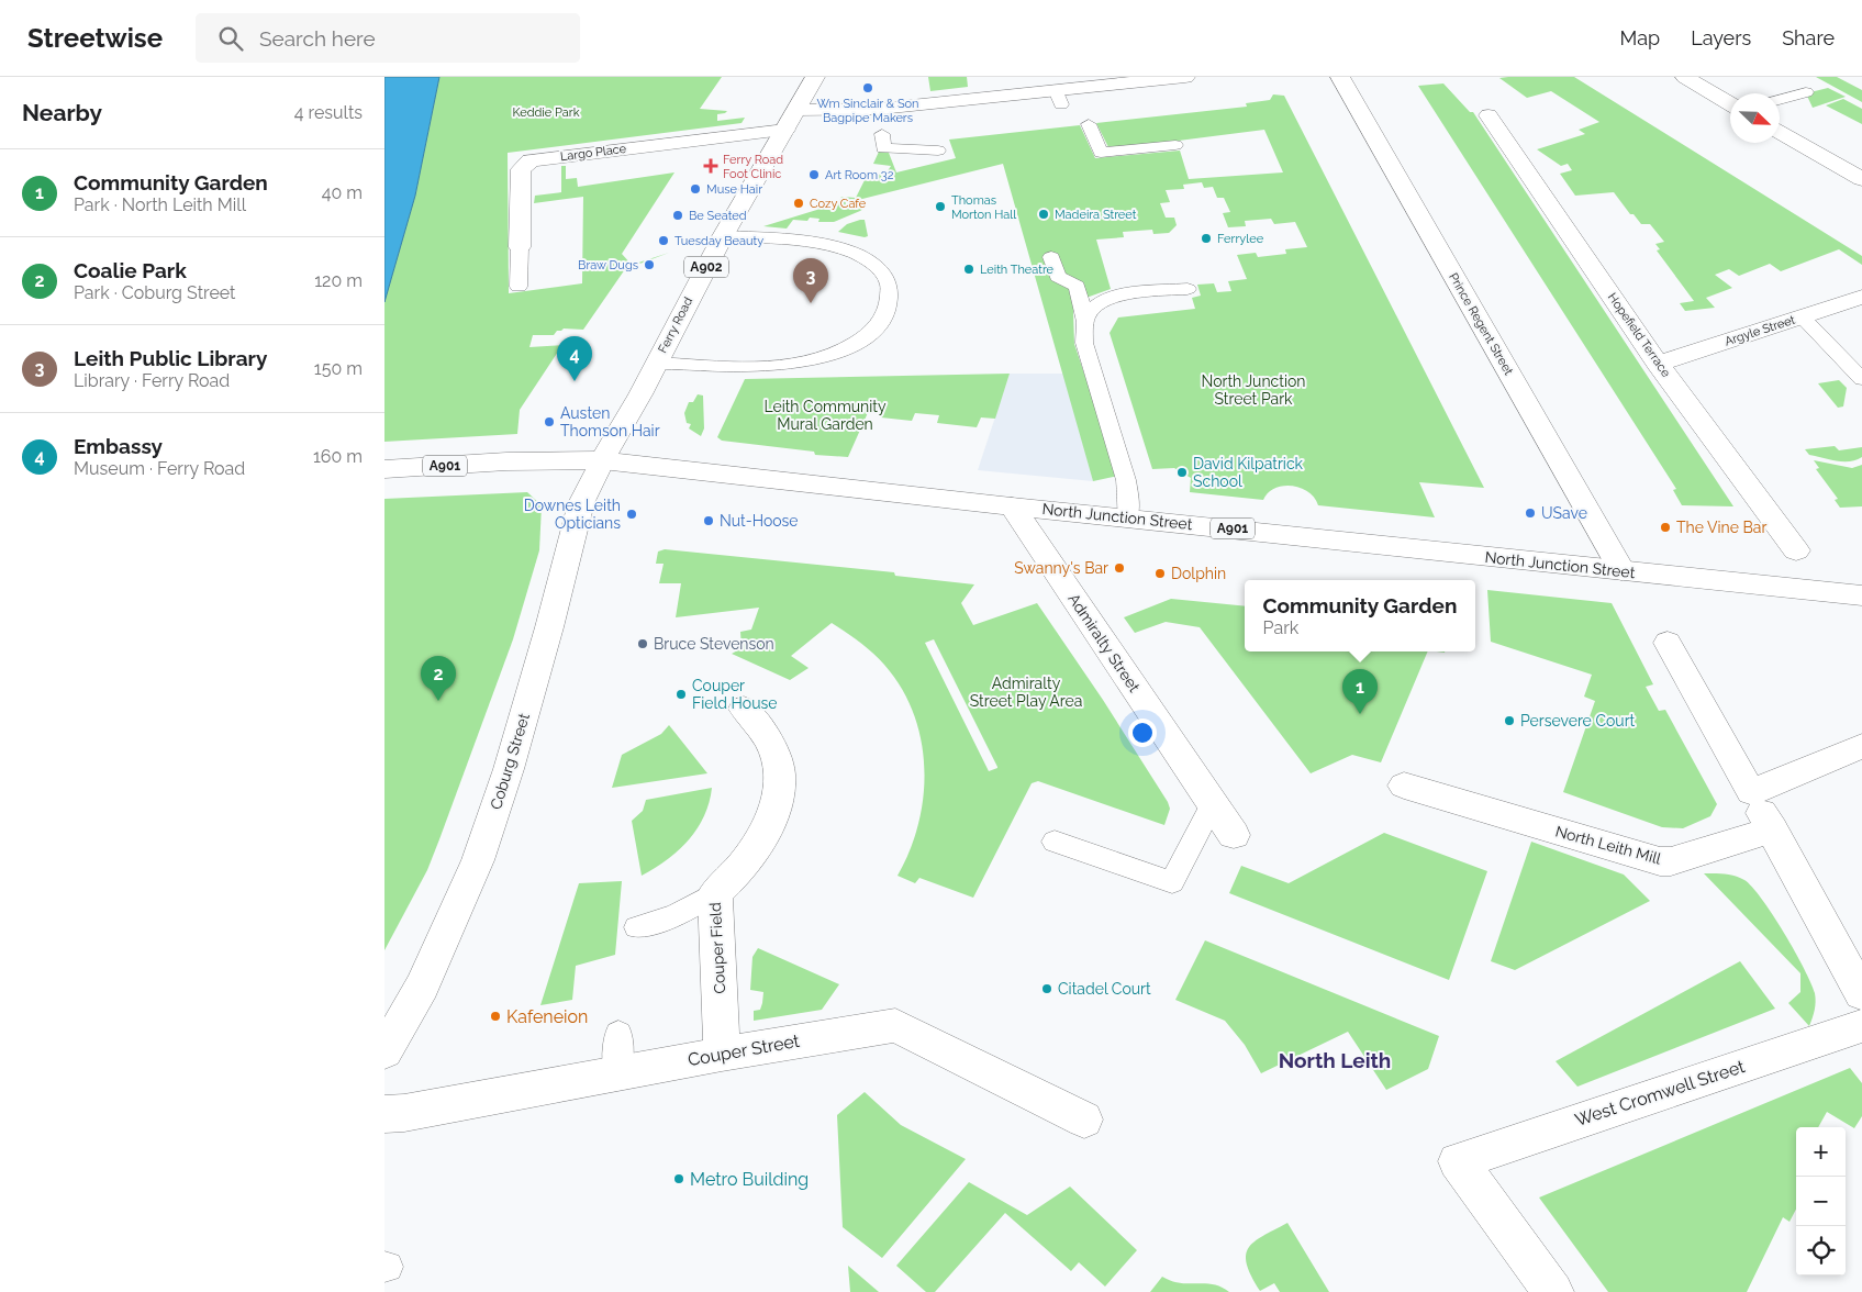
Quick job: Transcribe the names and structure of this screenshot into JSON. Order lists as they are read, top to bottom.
{
  "streets": {
    "street": [
      "Largo Place",
      "A902",
      "Prince Regent Street",
      "Ferry Road",
      "Argyle Street",
      "Hopefield Terrace",
      "A901",
      "North Junction Street",
      "Admiralty Street",
      "Coburg Street",
      "North Leith Mill",
      "Couper Field",
      "Couper Street",
      "West Cromwell Street"
    ]
  },
  "crossings": [
    ["Largo Place", "Ferry Road"],
    ["Prince Regent Street", "North Junction Street"],
    ["Ferry Road", "North Junction Street"],
    ["Ferry Road", "Coburg Street"],
    ["Argyle Street", "Hopefield Terrace"],
    ["North Junction Street", "Admiralty Street"],
    ["North Junction Street", "Coburg Street"],
    ["Couper Field", "Couper Street"]
  ],
  "districts": ["North Leith"],
  "parks": [
    "Keddie Park",
    "North Junction Street Park",
    "Leith Community Mural Garden",
    "Admiralty Street Play Area"
  ],
  "places": {
    "other": [
      "Wm Sinclair & Son Bagpipe Makers",
      "Art Room 32",
      "Muse Hair",
      "Cozy Cafe",
      "Thomas Morton Hall",
      "Madeira Street",
      "Be Seated",
      "Ferrylee",
      "Tuesday Beauty",
      "Braw Dugs",
      "Leith Theatre",
      "Austen Thomson Hair",
      "David Kilpatrick School",
      "USave",
      "Downes Leith Opticians",
      "Nut-Hoose",
      "The Vine Bar",
      "Swanny's Bar",
      "Dolphin",
      "Bruce Stevenson",
      "Couper Field House",
      "Persevere Court",
      "Citadel Court",
      "Kafeneion",
      "Metro Building"
    ],
    "health": ["Ferry Road Foot Clinic"]
  },
  "north": "bottom right",
  "page": {
    "header": "Streetwise",
    "search": "Search here",
    "nav": ["Map", "Layers", "Share"],
    "heading": ["Nearby", "4 results"],
    "list": [
      {
        "mark": "1",
        "name": "Community Garden",
        "note": "Park · North Leith Mill",
        "value": "40 m"
      },
      {
        "mark": "2",
        "name": "Coalie Park",
        "note": "Park · Coburg Street",
        "value": "120 m"
      },
      {
        "mark": "3",
        "name": "Leith Public Library",
        "note": "Library · Ferry Road",
        "value": "150 m"
      },
      {
        "mark": "4",
        "name": "Embassy",
        "note": "Museum · Ferry Road",
        "value": "160 m"
      }
    ],
    "pins": [
      "3",
      "4",
      "2",
      "1"
    ],
    "popup": ["Community Garden", "Park"],
    "map_buttons": ["+", "−"]
  }
}
